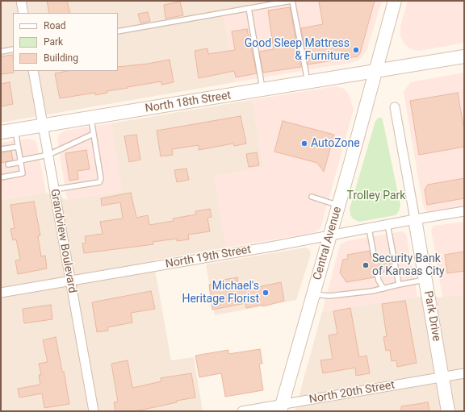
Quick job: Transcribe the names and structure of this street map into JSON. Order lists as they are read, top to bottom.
{
  "streets": {
    "main road": ["North 18th Street", "Central Avenue", "Park Drive"],
    "street": ["Grandview Boulevard", "North 19th Street", "North 20th Street"]
  },
  "crossings": [
    ["North 18th Street", "Grandview Boulevard"],
    ["North 18th Street", "Central Avenue"],
    ["Grandview Boulevard", "North 19th Street"],
    ["Central Avenue", "North 19th Street"],
    ["Central Avenue", "North 20th Street"],
    ["North 19th Street", "Park Drive"],
    ["Park Drive", "North 20th Street"]
  ],
  "parks": ["Trolley Park"],
  "places": [
    "Good Sleep Mattress & Furniture",
    "AutoZone",
    "Security Bank of Kansas City",
    "Michael's Heritage Florist"
  ],
  "legend": ["Road", "Park", "Building"]
}
